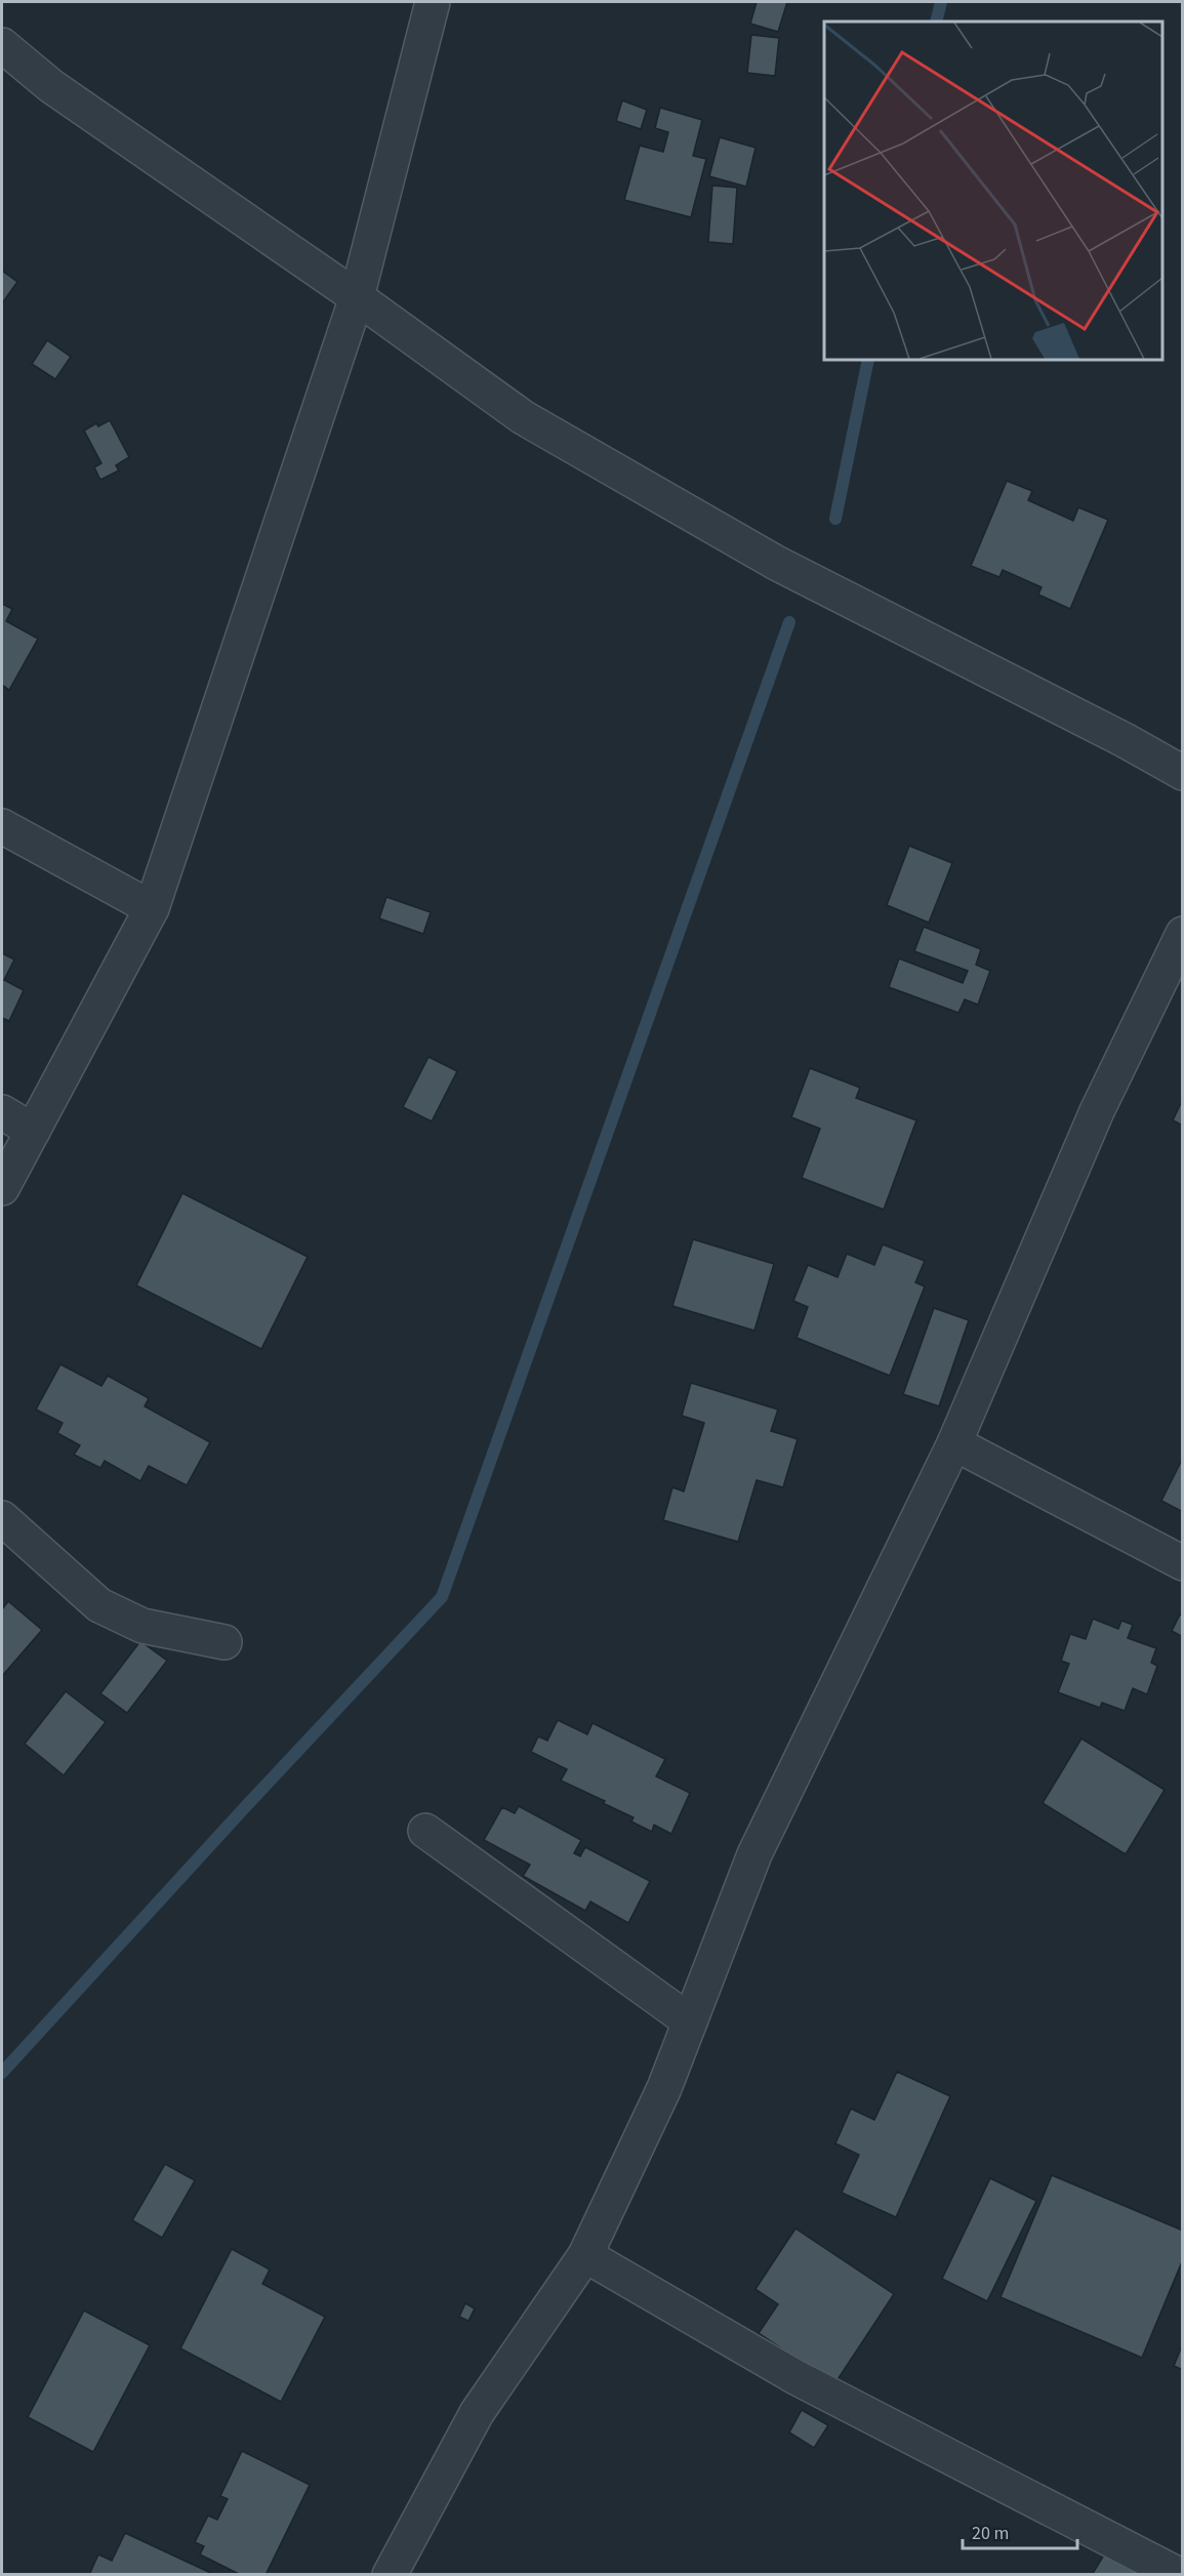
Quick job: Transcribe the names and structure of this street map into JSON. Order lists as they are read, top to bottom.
{
  "scale_bar": "20 m"
}
